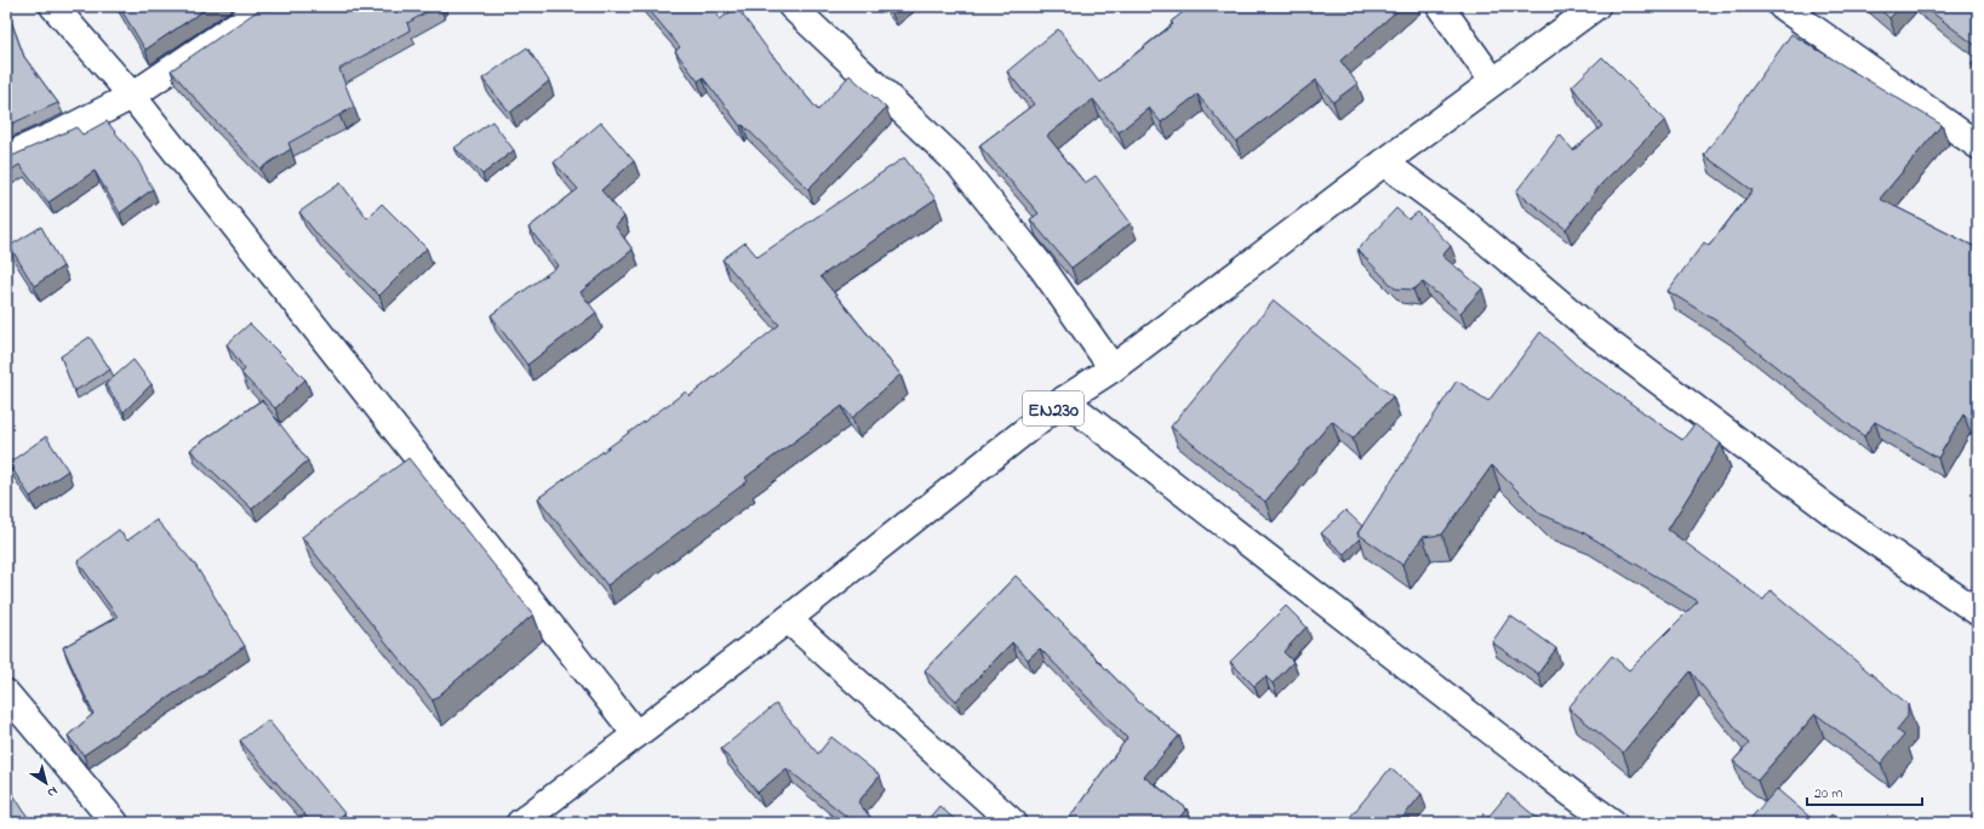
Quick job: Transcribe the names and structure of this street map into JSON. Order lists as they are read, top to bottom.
{
  "streets": {
    "street": ["EN230"]
  },
  "scale_bar": "20 m",
  "north": "bottom right"
}
